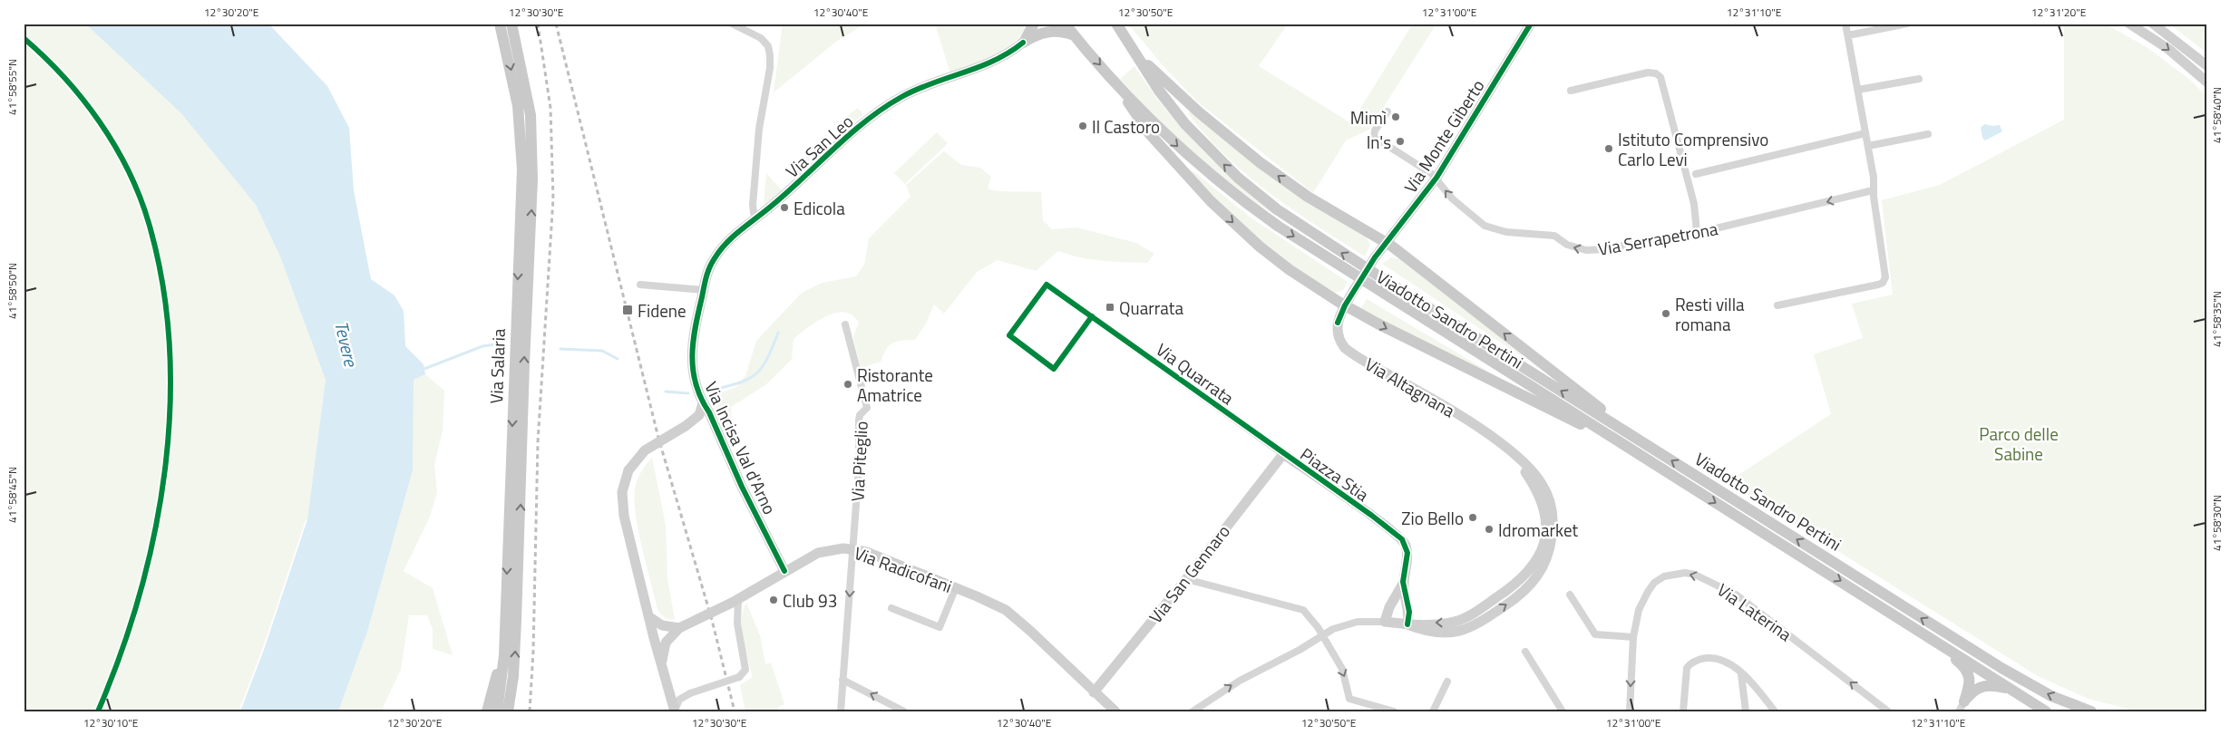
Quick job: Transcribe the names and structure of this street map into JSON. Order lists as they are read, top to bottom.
{
  "streets": {
    "main road": ["Viadotto Sandro Pertini", "Via Salaria"],
    "street": [
      "Via Monte Giberto",
      "Via San Leo",
      "Via Serrapetrona",
      "Via Quarrata",
      "Via Altagnana",
      "Via Incisa Val d'Arno",
      "Via Piteglio",
      "Piazza Stia",
      "Via Radicofani",
      "Via San Gennaro",
      "Via Laterina"
    ]
  },
  "crossings": [
    ["Via Monte Giberto", "Via Serrapetrona"],
    ["Via Monte Giberto", "Via Altagnana"],
    ["Via San Leo", "Via Incisa Val d'Arno"],
    ["Via Quarrata", "Piazza Stia"],
    ["Via Quarrata", "Via San Gennaro"],
    ["Via Incisa Val d'Arno", "Via Radicofani"],
    ["Via Piteglio", "Via Radicofani"],
    ["Piazza Stia", "Via San Gennaro"],
    ["Via Radicofani", "Via San Gennaro"]
  ],
  "water": ["Tevere"],
  "parks": ["Parco delle Sabine"],
  "places": {
    "other": [
      "Mimì",
      "Il Castoro",
      "In's",
      "Istituto Comprensivo Carlo Levi",
      "Edicola",
      "Resti villa romana",
      "Ristorante Amatrice",
      "Zio Bello",
      "Idromarket",
      "Club 93"
    ],
    "transit": ["Quarrata", "Fidene"]
  },
  "coordinates": [
    "12°30'20\"E",
    "12°30'30\"E",
    "12°30'40\"E",
    "12°30'50\"E",
    "12°31'00\"E",
    "12°31'10\"E",
    "12°31'20\"E",
    "41°58'55\"N",
    "41°58'40\"N",
    "41°58'50\"N",
    "41°58'35\"N",
    "41°58'45\"N",
    "41°58'30\"N",
    "12°30'10\"E"
  ]
}
